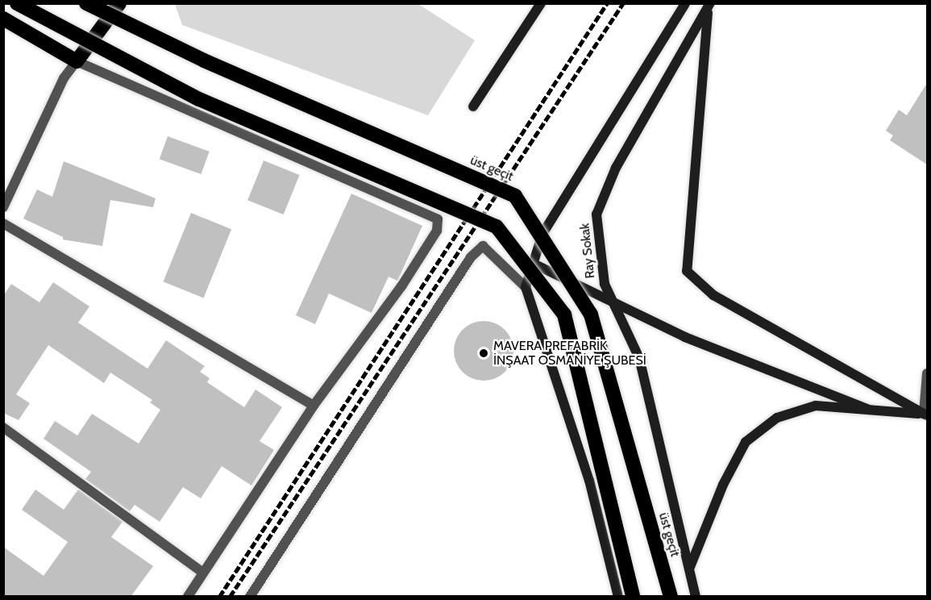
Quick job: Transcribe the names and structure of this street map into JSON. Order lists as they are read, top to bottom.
{
  "streets": {
    "highway": ["üst geçit"],
    "street": ["Ray Sokak"]
  },
  "places": ["MAVERA PREFABRİK İNŞAAT OSMANİYE ŞUBESİ"]
}
